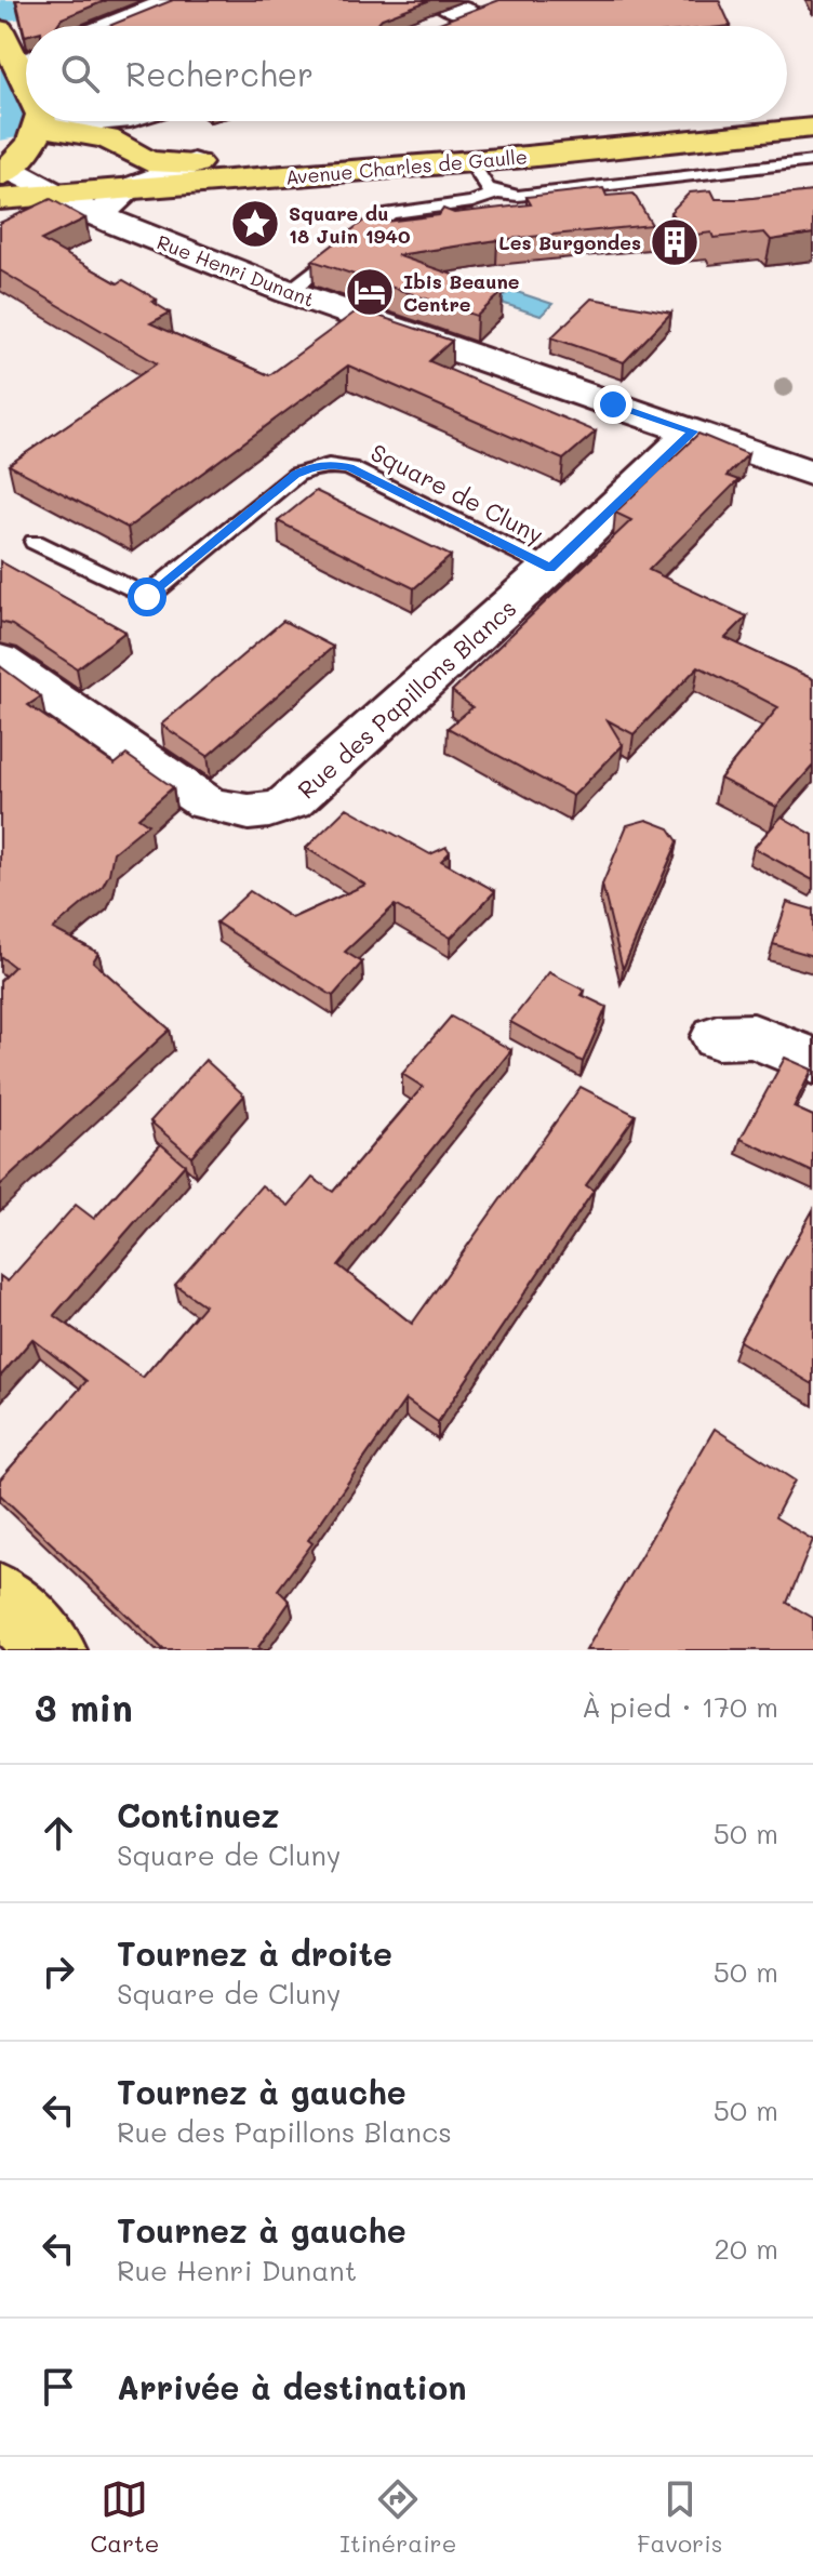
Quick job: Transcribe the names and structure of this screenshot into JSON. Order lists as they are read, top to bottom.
{
  "streets": {
    "main road": ["Avenue Charles de Gaulle"],
    "street": ["Rue Henri Dunant", "Rue des Papillons Blancs"],
    "lane": ["Square de Cluny"]
  },
  "crossings": [
    ["Avenue Charles de Gaulle", "Rue Henri Dunant"],
    ["Rue Henri Dunant", "Rue des Papillons Blancs"],
    ["Square de Cluny", "Rue des Papillons Blancs"]
  ],
  "places": {
    "place": ["Square du 18 Juin 1940"],
    "building": ["Les Burgondes"],
    "hotel": ["Ibis Beaune Centre"]
  },
  "page": {
    "search": "Rechercher",
    "heading": ["3 min", "À pied · 170 m"],
    "list": [
      ["Continuez", "Square de Cluny", "50 m"],
      ["Tournez à droite", "Square de Cluny", "50 m"],
      ["Tournez à gauche", "Rue des Papillons Blancs", "50 m"],
      ["Tournez à gauche", "Rue Henri Dunant", "20 m"],
      "Arrivée à destination"
    ],
    "nav": ["Carte", "Itinéraire", "Favoris"]
  }
}
